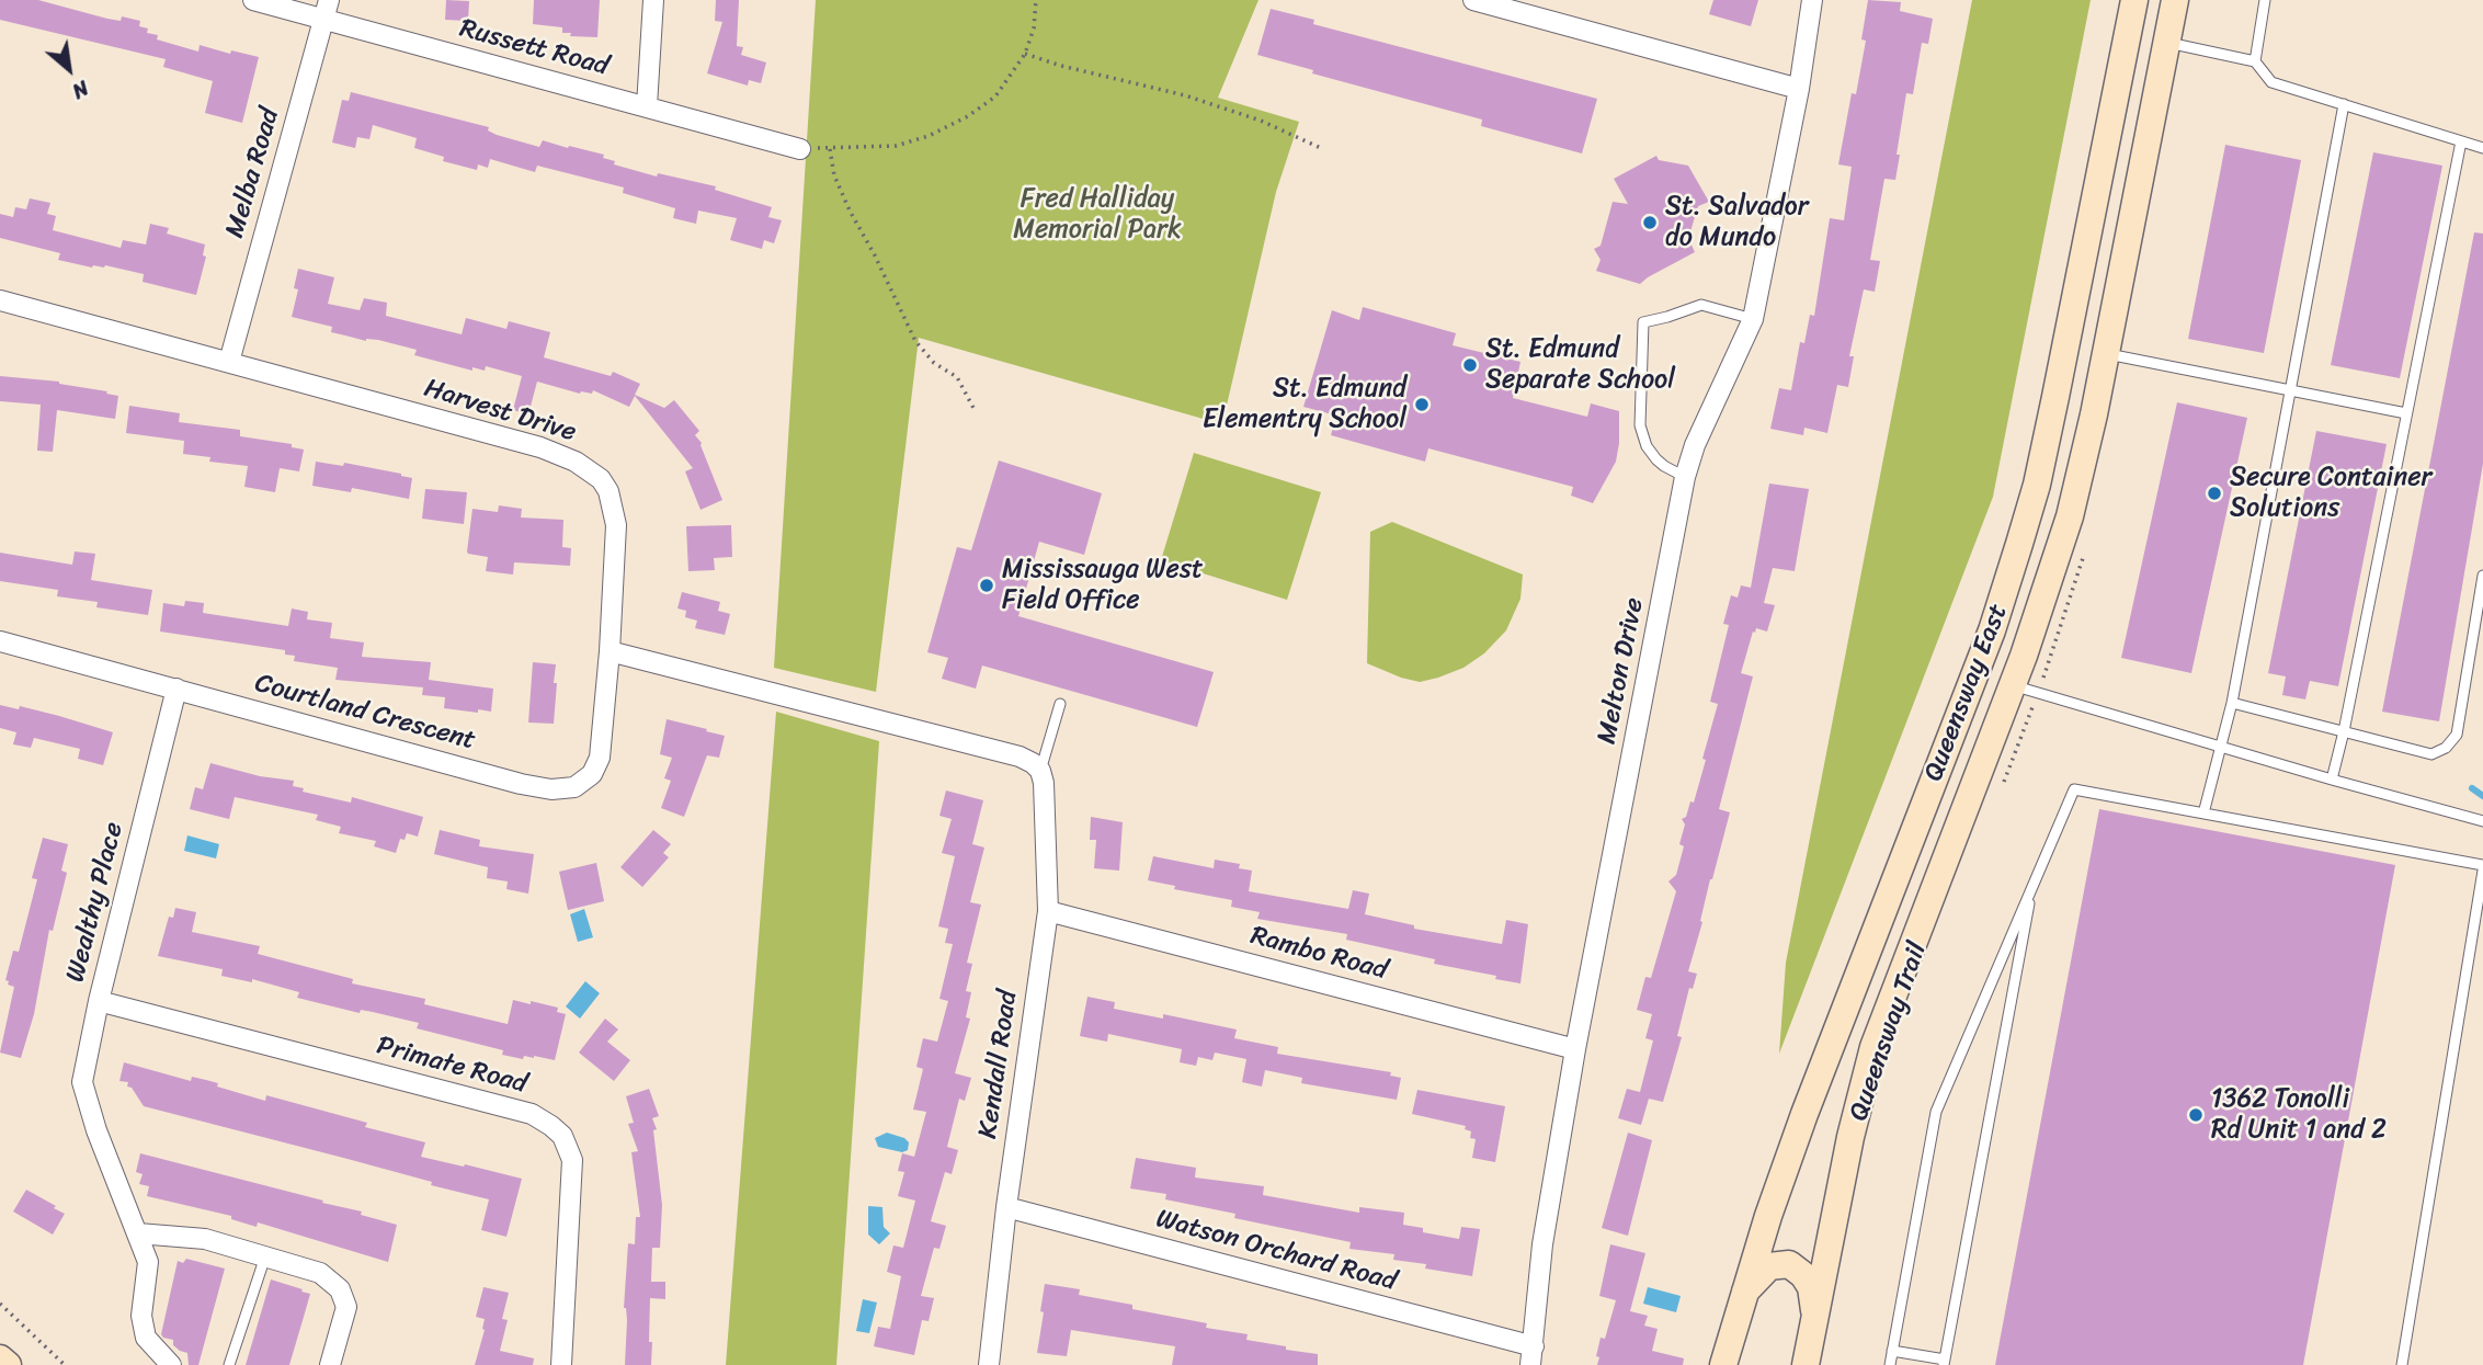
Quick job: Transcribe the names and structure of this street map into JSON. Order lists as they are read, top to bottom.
{
  "streets": {
    "main road": ["Queensway East"],
    "street": [
      "Russett Road",
      "Melba Road",
      "Harvest Drive",
      "Melton Drive",
      "Courtland Crescent",
      "Wealthy Place",
      "Rambo Road",
      "Kendall Road",
      "Primate Road",
      "Watson Orchard Road"
    ]
  },
  "crossings": [
    ["Russett Road", "Melba Road"],
    ["Melba Road", "Harvest Drive"],
    ["Harvest Drive", "Courtland Crescent"],
    ["Melton Drive", "Rambo Road"],
    ["Melton Drive", "Watson Orchard Road"],
    ["Courtland Crescent", "Wealthy Place"],
    ["Wealthy Place", "Primate Road"],
    ["Rambo Road", "Kendall Road"],
    ["Kendall Road", "Watson Orchard Road"]
  ],
  "parks": ["Fred Halliday Memorial Park"],
  "places": [
    "St. Salvador do Mundo",
    "St. Edmund Separate School",
    "St. Edmund Elementry School",
    "Secure Container Solutions",
    "Mississauga West Field Office",
    "1362 Tonolli Rd Unit 1 and 2"
  ],
  "north": "bottom right"
}
